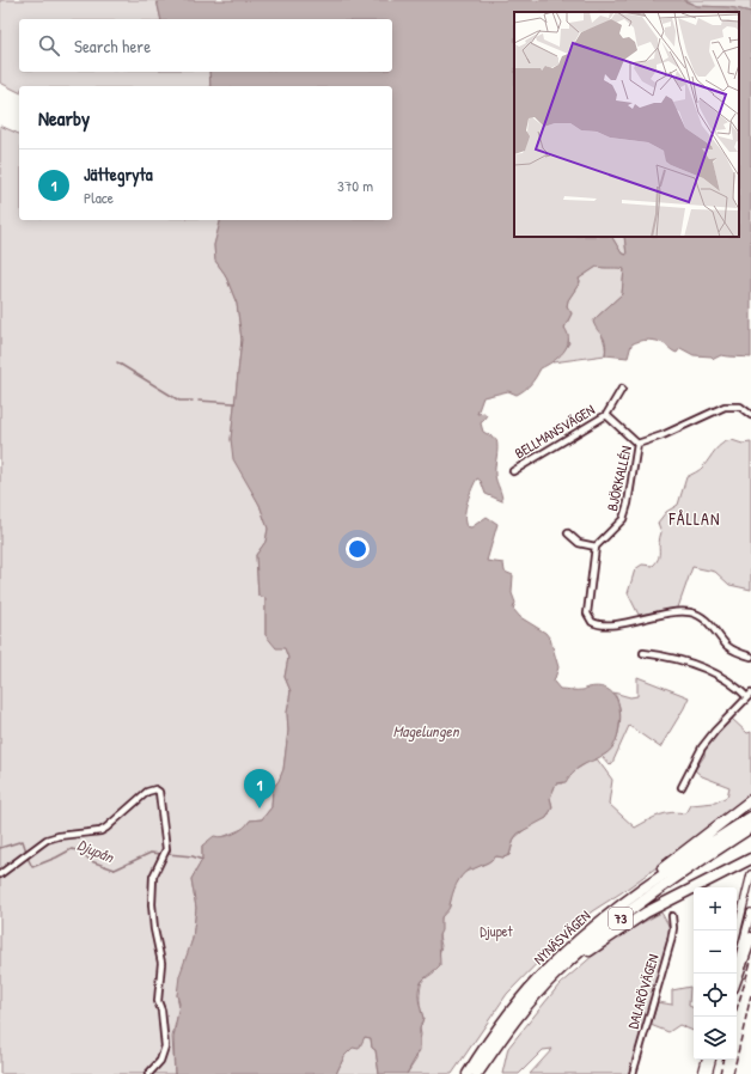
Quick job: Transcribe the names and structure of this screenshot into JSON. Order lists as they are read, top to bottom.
{
  "streets": {
    "highway": ["73", "NYNÄSVÄGEN"],
    "street": ["BELLMANSVÄGEN", "BJÖRKALLÉN", "DALARÖVÄGEN"]
  },
  "districts": ["FÅLLAN"],
  "water": ["Magelungen", "Djupån"],
  "parks": ["Djupet"],
  "page": {
    "search": "Search here",
    "heading": "Nearby",
    "list": [
      {
        "mark": "1",
        "name": "Jättegryta",
        "note": "Place",
        "value": "370 m"
      }
    ],
    "pins": "1",
    "map_buttons": ["+", "−"]
  }
}
